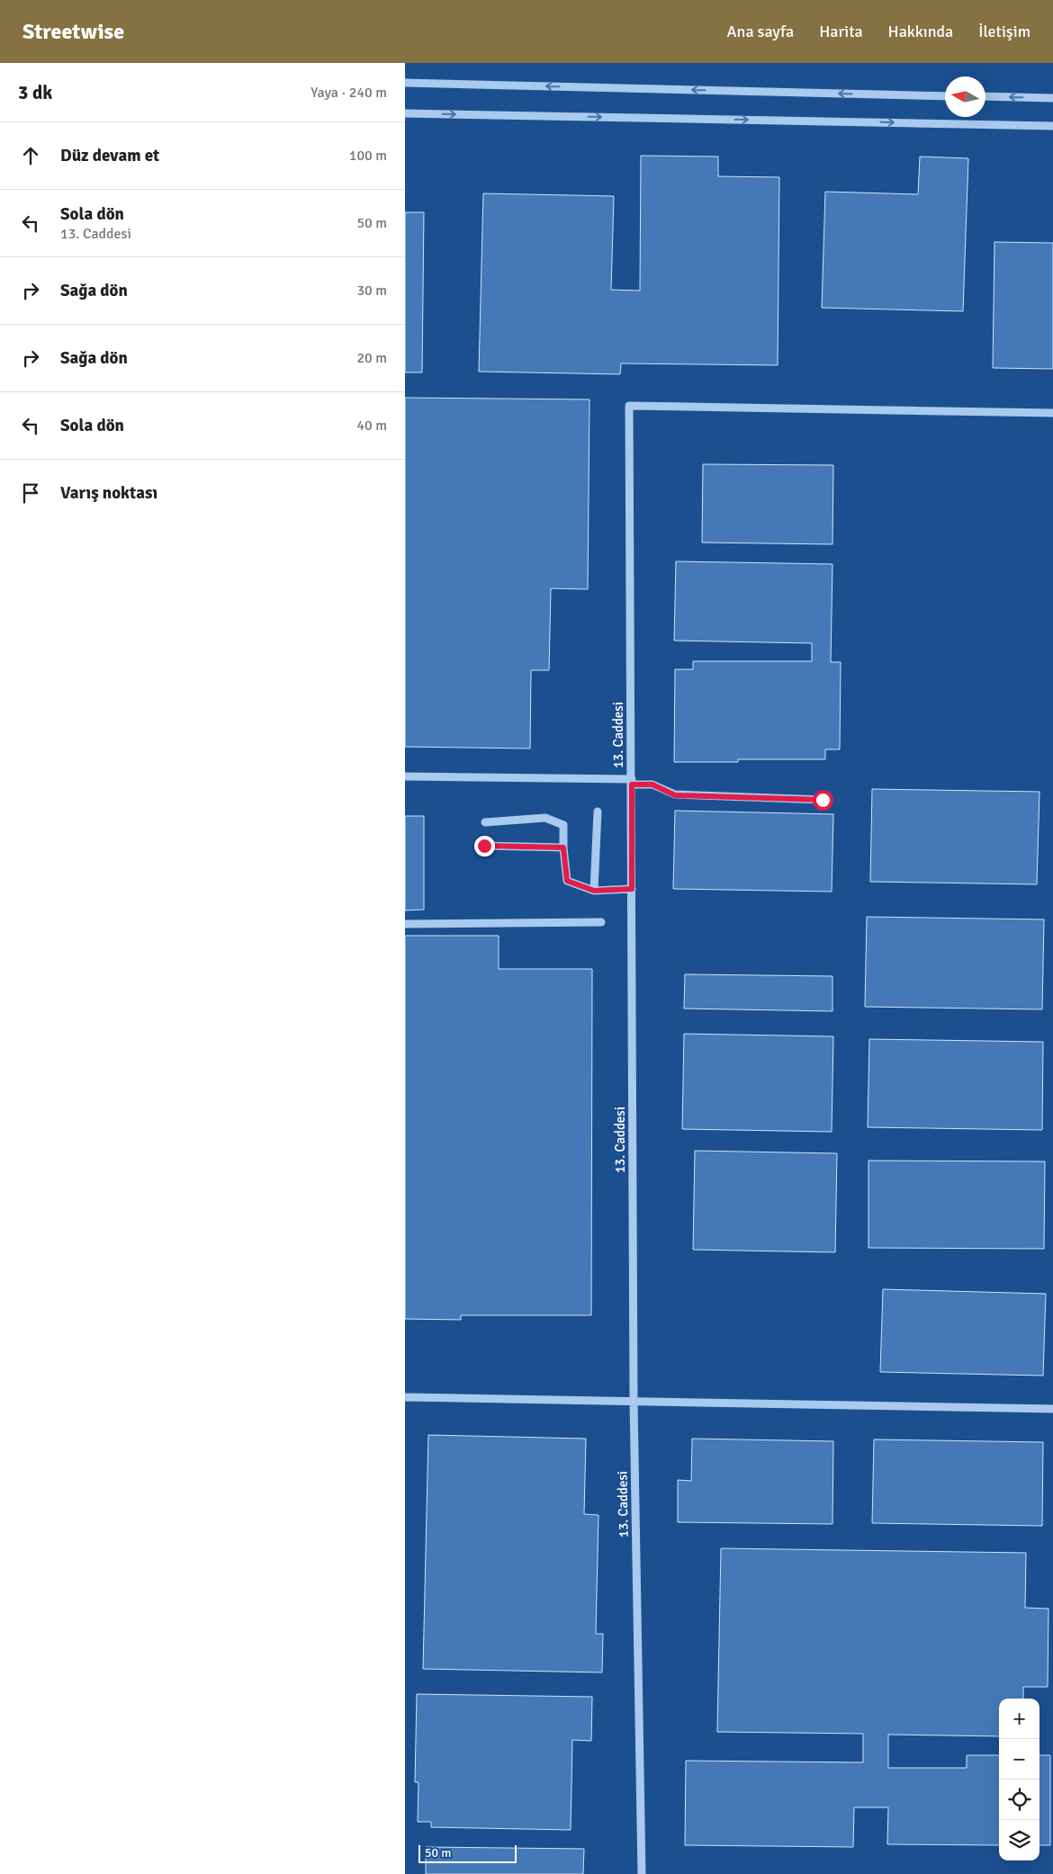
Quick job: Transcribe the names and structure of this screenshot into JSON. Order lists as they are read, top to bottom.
{
  "streets": {
    "street": ["13. Caddesi"]
  },
  "scale_bar": "50 m",
  "north": "left",
  "page": {
    "header": "Streetwise",
    "nav": [
      "Ana sayfa",
      "Harita",
      "Hakkında",
      "İletişim"
    ],
    "heading": ["3 dk", "Yaya · 240 m"],
    "list": [
      ["Düz devam et", "100 m"],
      ["Sola dön", "13. Caddesi", "50 m"],
      ["Sağa dön", "30 m"],
      ["Sağa dön", "20 m"],
      ["Sola dön", "40 m"],
      "Varış noktası"
    ],
    "map_buttons": ["+", "−"],
    "scale": "50 m"
  }
}
